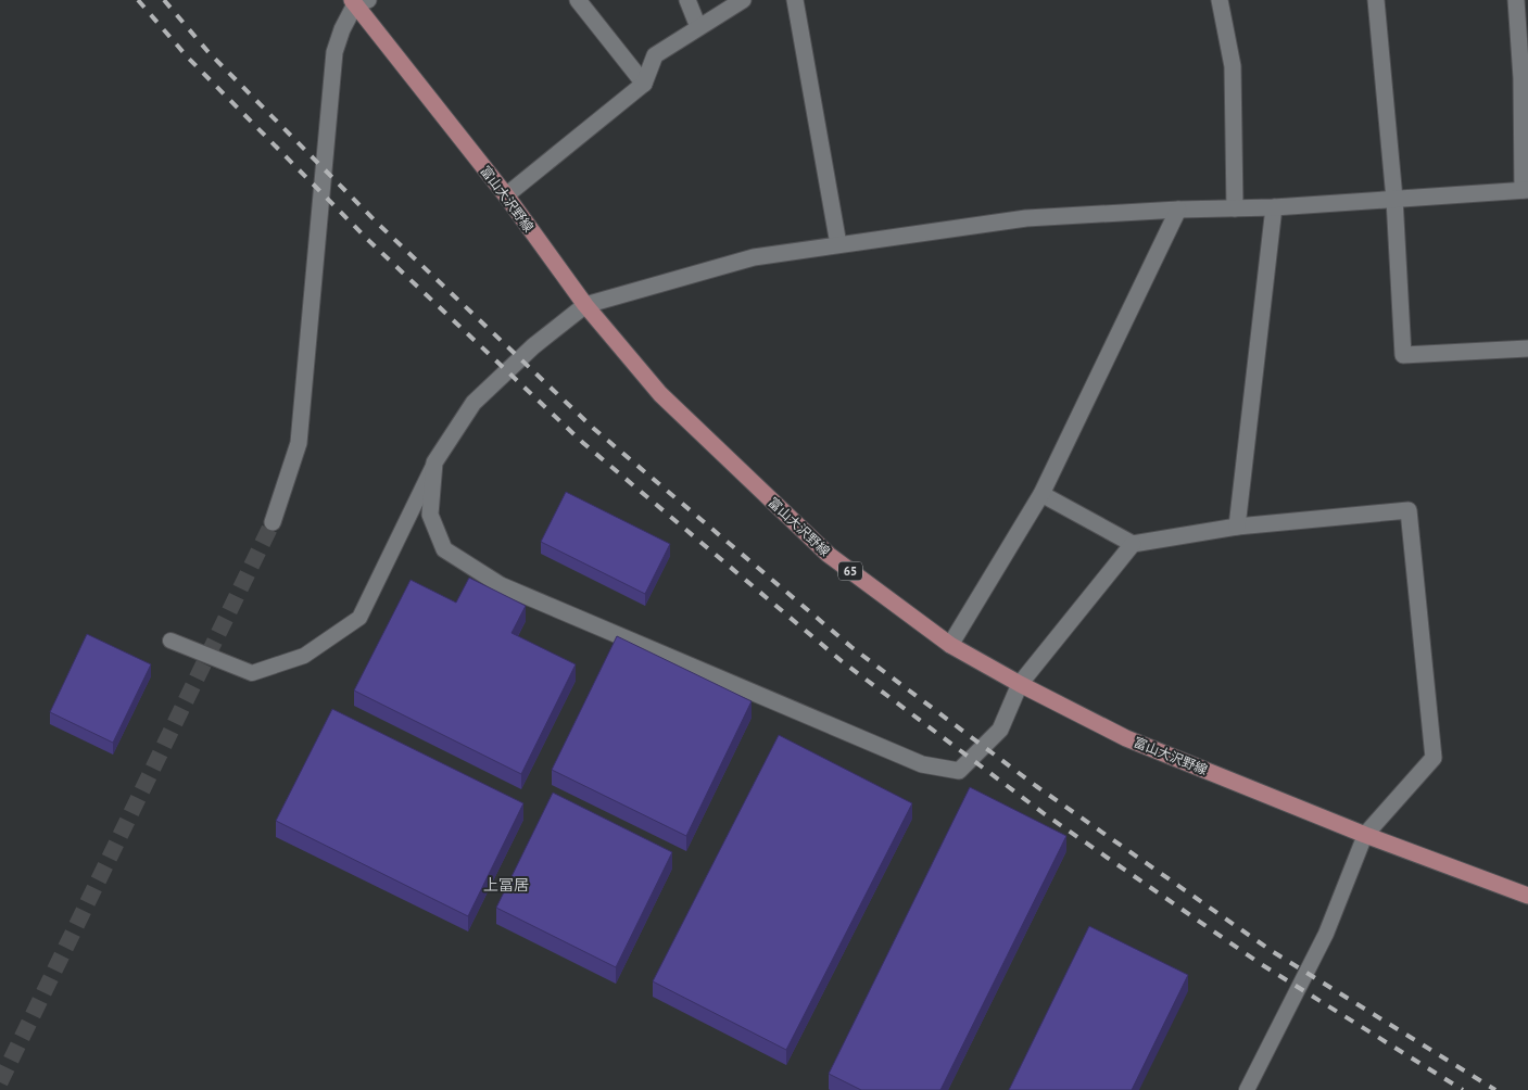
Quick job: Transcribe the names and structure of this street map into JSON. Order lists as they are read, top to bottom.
{
  "streets": {
    "main road": ["富山大沢野線", "65"]
  },
  "districts": ["上冨居"]
}
